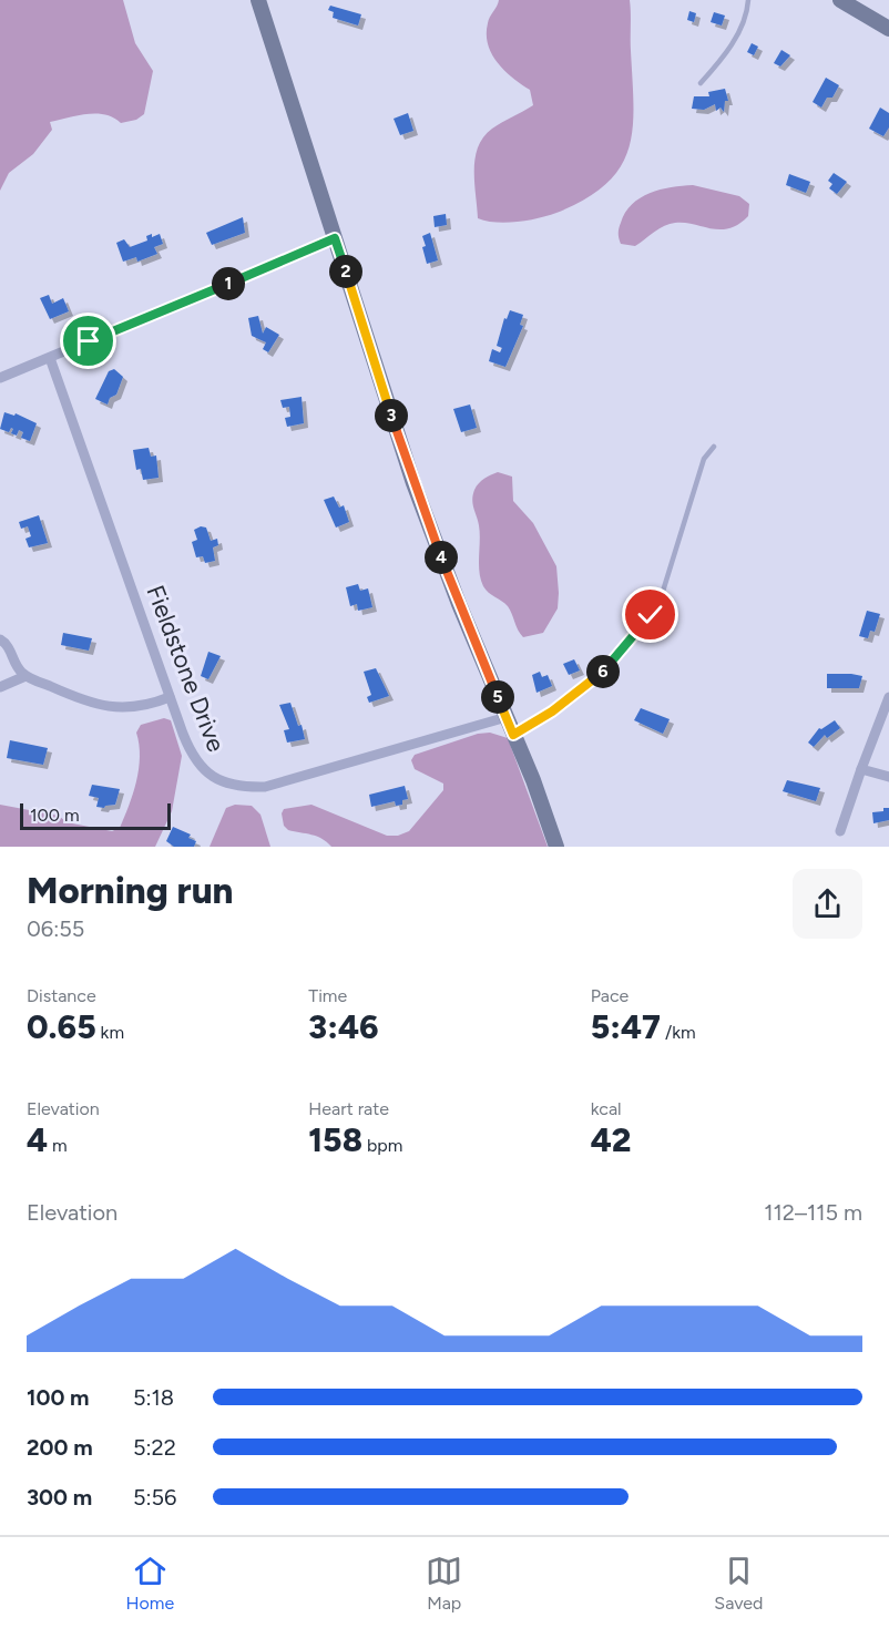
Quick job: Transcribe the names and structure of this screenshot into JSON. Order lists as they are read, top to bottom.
{
  "streets": {
    "street": ["Fieldstone Drive"]
  },
  "scale_bar": "100 m",
  "page": {
    "pins": [
      "2",
      "1",
      "3",
      "4",
      "6",
      "5"
    ],
    "scale": "100 m",
    "heading": ["Morning run", "06:55"],
    "stats": [
      ["Distance", "0.65 km"],
      ["Time", "3:46"],
      ["Pace", "5:47 /km"],
      ["Elevation", "4 m"],
      ["Heart rate", "158 bpm"],
      ["kcal", "42"]
    ],
    "chart": ["Elevation", "112–115 m"],
    "list": [
      {
        "name": "100 m",
        "note": "5:18"
      },
      {
        "name": "200 m",
        "note": "5:22"
      },
      {
        "name": "300 m",
        "note": "5:56"
      }
    ],
    "tabs": ["Home", "Map", "Saved"]
  }
}
